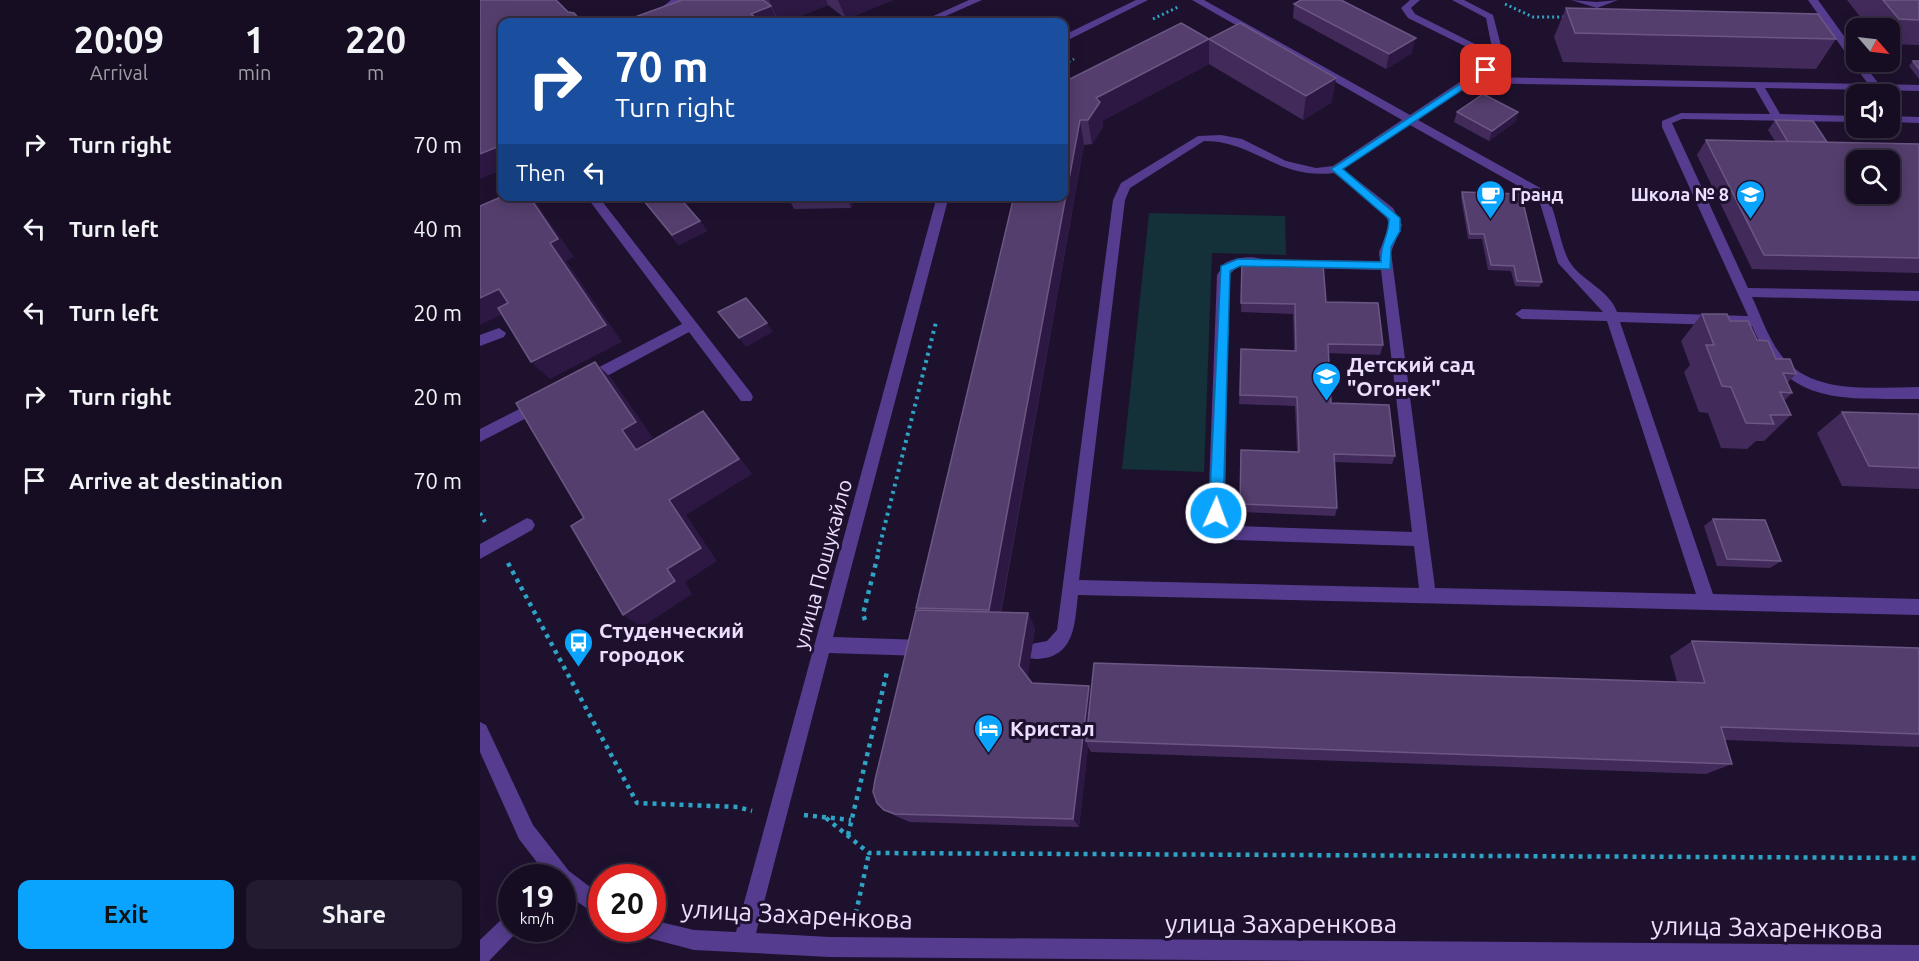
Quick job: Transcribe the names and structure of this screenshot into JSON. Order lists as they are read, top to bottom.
{
  "streets": {
    "street": ["улица Пошукайло", "улица Захаренкова"]
  },
  "crossings": [
    ["улица Пошукайло", "улица Захаренкова"]
  ],
  "places": {
    "cafe": ["Гранд"],
    "school or university": ["Школа № 8", "Детский сад \"Огонек\""],
    "bus stop": ["Студенческий городок"],
    "hotel": ["Кристал"]
  },
  "north": "bottom right",
  "page": {
    "eta": [
      "20:09",
      "Arrival",
      "1",
      "min",
      "220",
      "m"
    ],
    "turn": ["70 m", "Turn right"],
    "list": [
      {
        "name": "Turn right",
        "value": "70 m"
      },
      {
        "name": "Turn left",
        "value": "40 m"
      },
      {
        "name": "Turn left",
        "value": "20 m"
      },
      {
        "name": "Turn right",
        "value": "20 m"
      },
      {
        "name": "Arrive at destination",
        "value": "70 m"
      }
    ],
    "then": "Then",
    "speed": "19 km/h",
    "limit": "20",
    "buttons": ["Exit", "Share"]
  }
}
